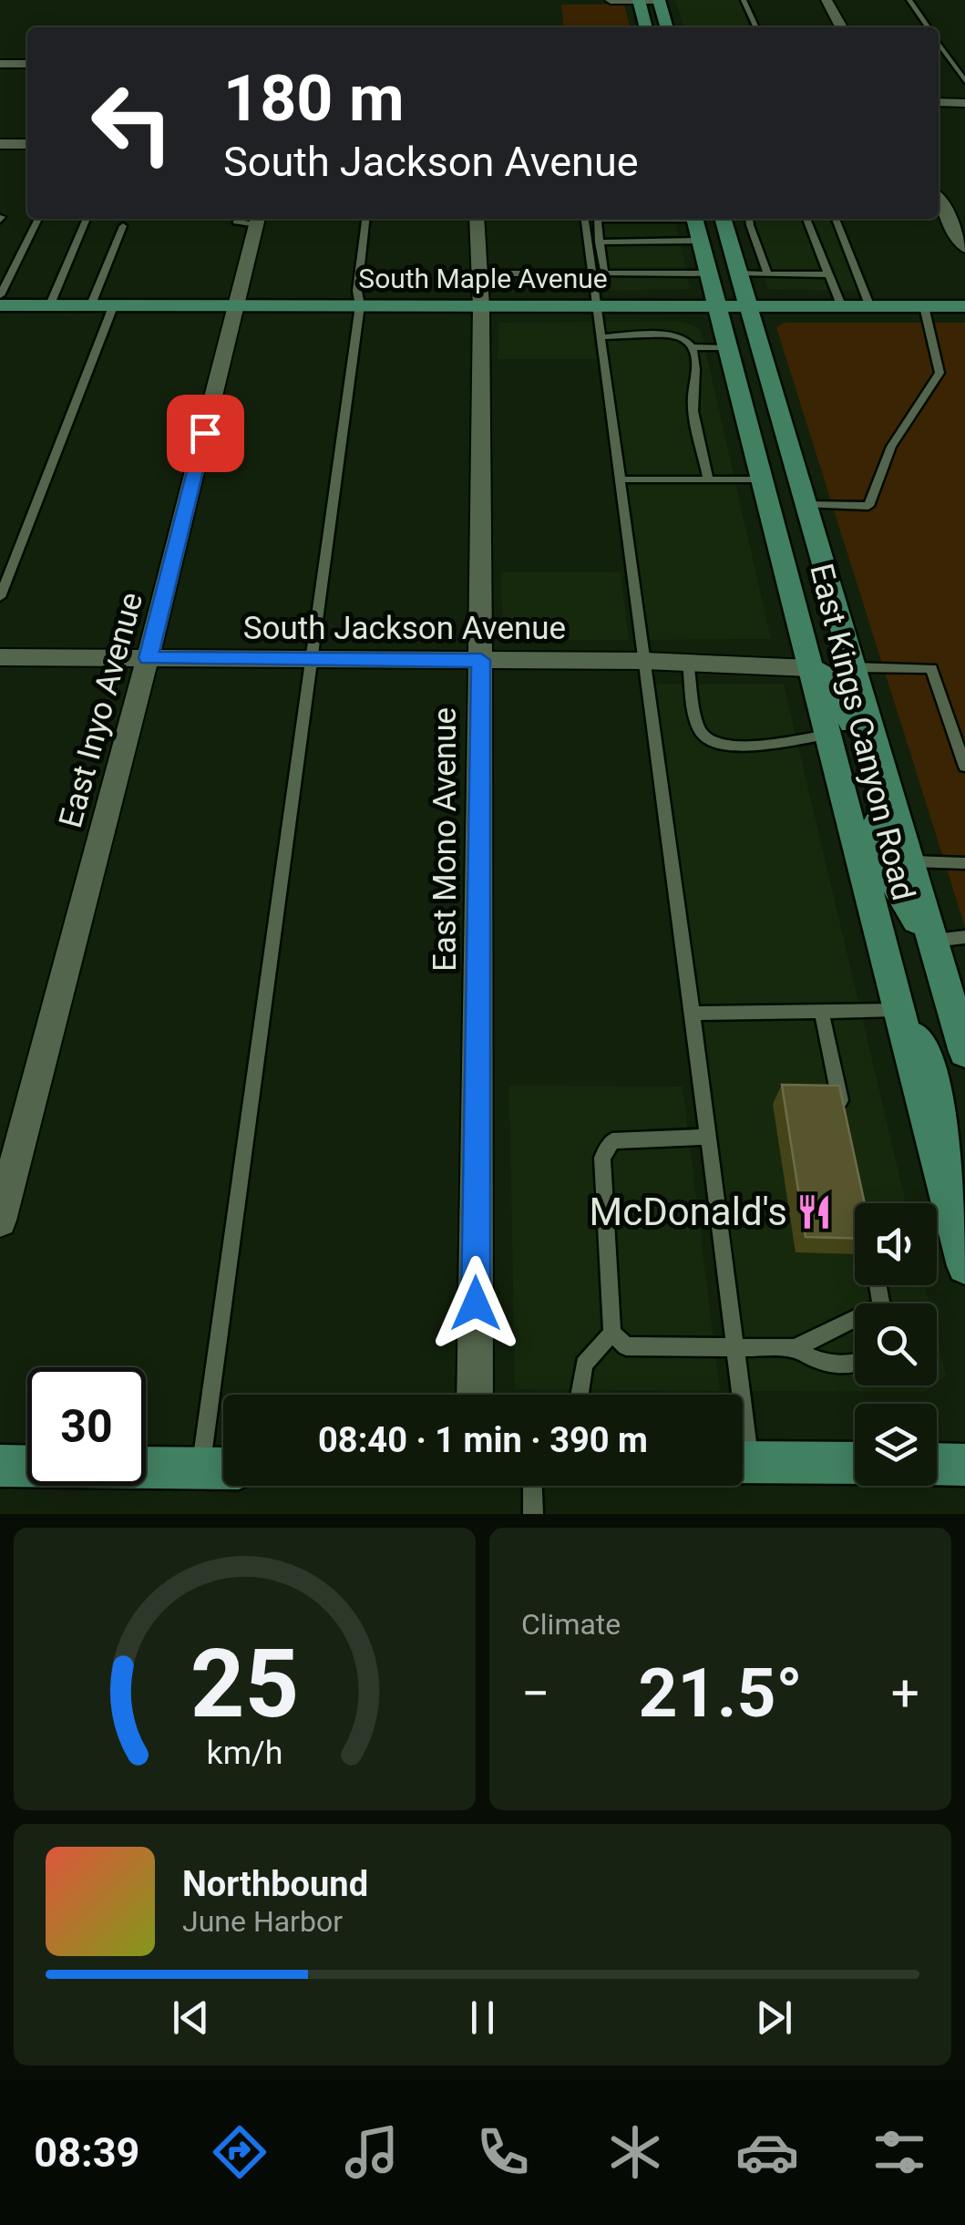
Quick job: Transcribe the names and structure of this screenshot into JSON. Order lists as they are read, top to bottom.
{
  "streets": {
    "main road": ["South Maple Avenue", "East Kings Canyon Road"],
    "street": ["South Jackson Avenue", "East Inyo Avenue", "East Mono Avenue"]
  },
  "crossings": [
    ["South Maple Avenue", "East Inyo Avenue"],
    ["South Maple Avenue", "East Kings Canyon Road"],
    ["South Maple Avenue", "East Mono Avenue"],
    ["South Jackson Avenue", "East Inyo Avenue"],
    ["South Jackson Avenue", "East Kings Canyon Road"],
    ["South Jackson Avenue", "East Mono Avenue"]
  ],
  "places": {
    "restaurant": ["McDonald's"]
  },
  "page": {
    "turn": ["180 m", "South Jackson Avenue"],
    "limit": "30",
    "trip": "08:40 · 1 min · 390 m",
    "tile": "Climate",
    "heat": ["−", "21.5°", "+"],
    "song": ["Northbound", "June Harbor"],
    "tabs": "08:39",
    "gauge": ["25", "km/h"]
  }
}
